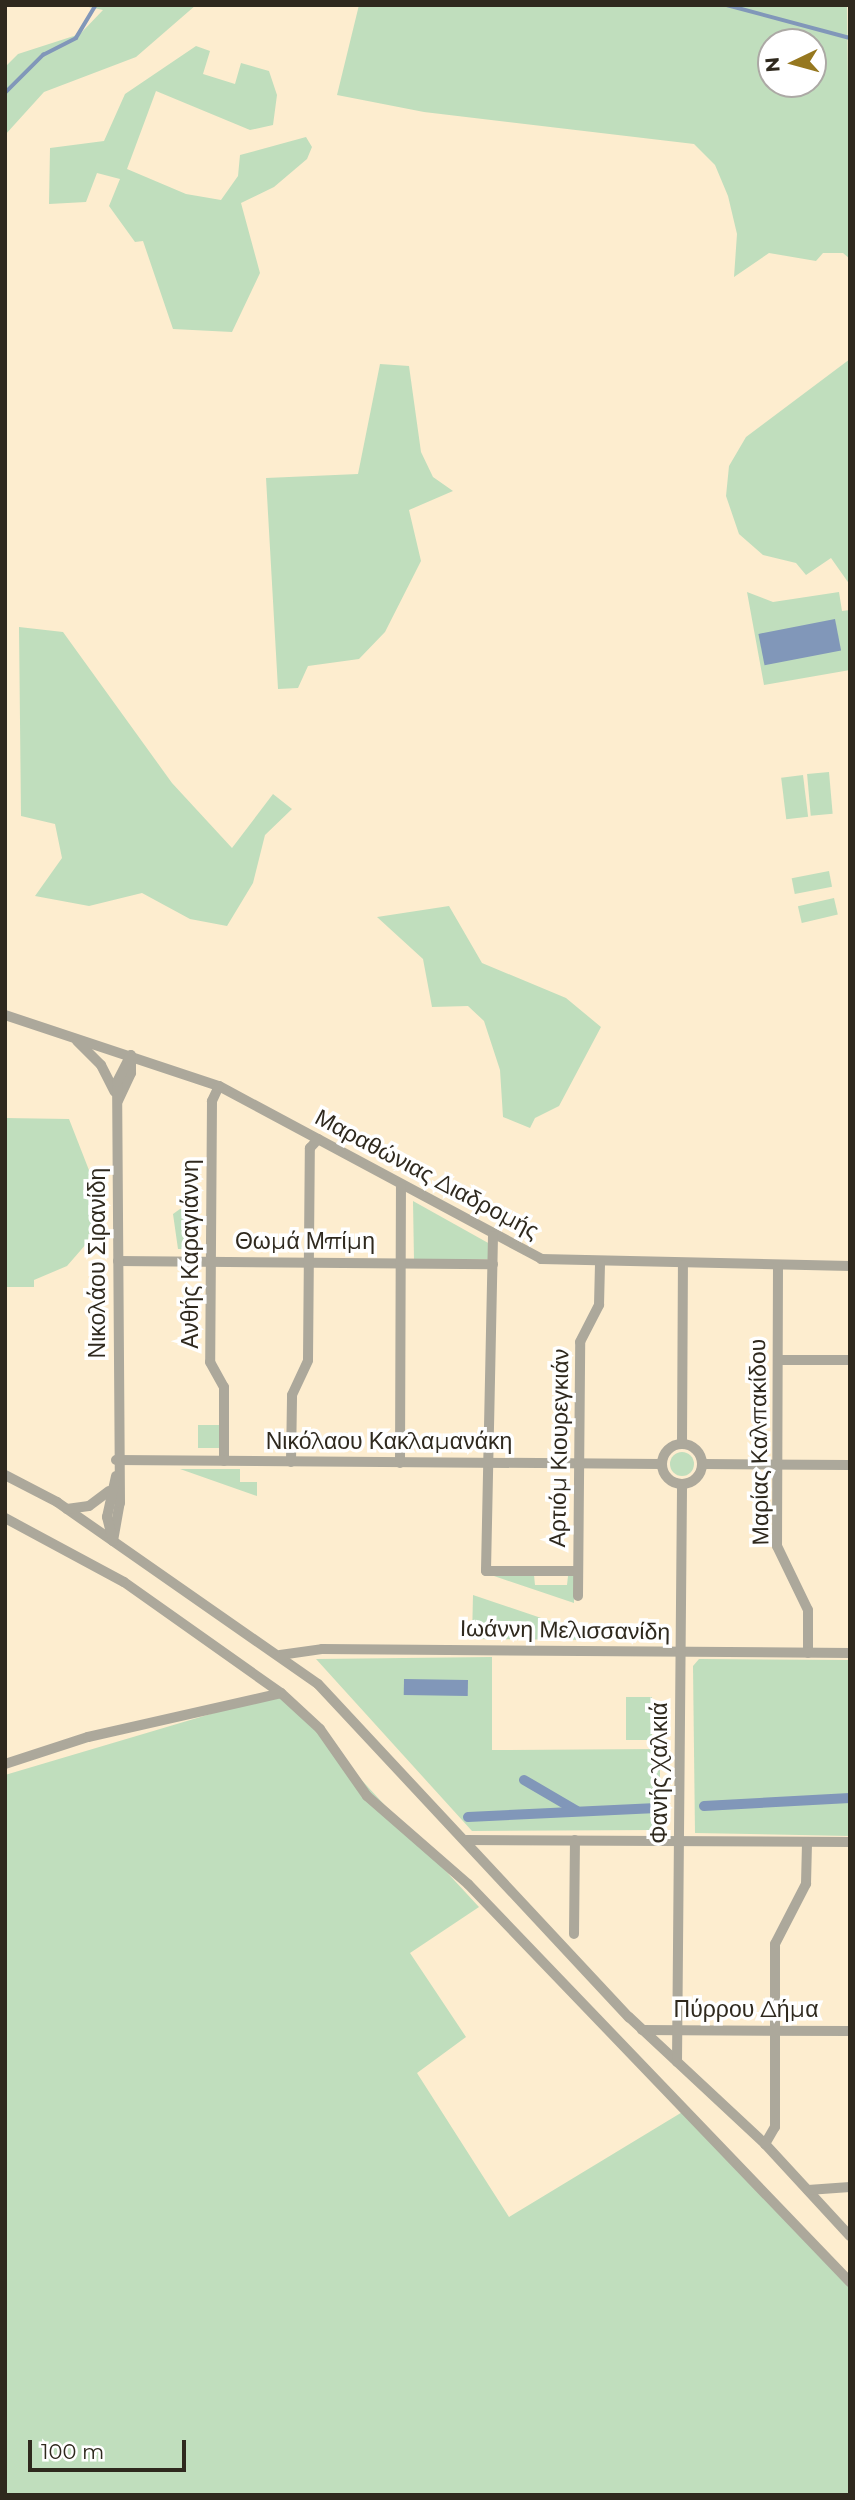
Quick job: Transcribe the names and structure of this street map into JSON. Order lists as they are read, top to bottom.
{
  "streets": {
    "street": [
      "Μαραθώνιας Διαδρομής",
      "Θωμά Μπίμη",
      "Ανθής Καραγιάννη",
      "Νικολάου Σιρανίδη",
      "Νικόλαου Κακλαμανάκη",
      "Μαρίας Καλπακίδου",
      "Αρτιόμ Κιουρεγκιάν",
      "Ιωάννη Μελισσανίδη",
      "Φανής Χαλκιά",
      "Πύρρου Δήμα"
    ]
  },
  "crossings": [
    ["Μαραθώνιας Διαδρομής", "Ανθής Καραγιάννη"],
    ["Μαραθώνιας Διαδρομής", "Νικολάου Σιρανίδη"],
    ["Μαραθώνιας Διαδρομής", "Μαρίας Καλπακίδου"],
    ["Μαραθώνιας Διαδρομής", "Αρτιόμ Κιουρεγκιάν"],
    ["Θωμά Μπίμη", "Ανθής Καραγιάννη"],
    ["Θωμά Μπίμη", "Νικολάου Σιρανίδη"],
    ["Ανθής Καραγιάννη", "Νικόλαου Κακλαμανάκη"],
    ["Νικολάου Σιρανίδη", "Νικόλαου Κακλαμανάκη"],
    ["Νικόλαου Κακλαμανάκη", "Αρτιόμ Κιουρεγκιάν"],
    ["Νικόλαου Κακλαμανάκη", "Φανής Χαλκιά"],
    ["Μαρίας Καλπακίδου", "Ιωάννη Μελισσανίδη"],
    ["Ιωάννη Μελισσανίδη", "Φανής Χαλκιά"],
    ["Φανής Χαλκιά", "Πύρρου Δήμα"]
  ],
  "scale_bar": "100 m",
  "north": "left"
}
